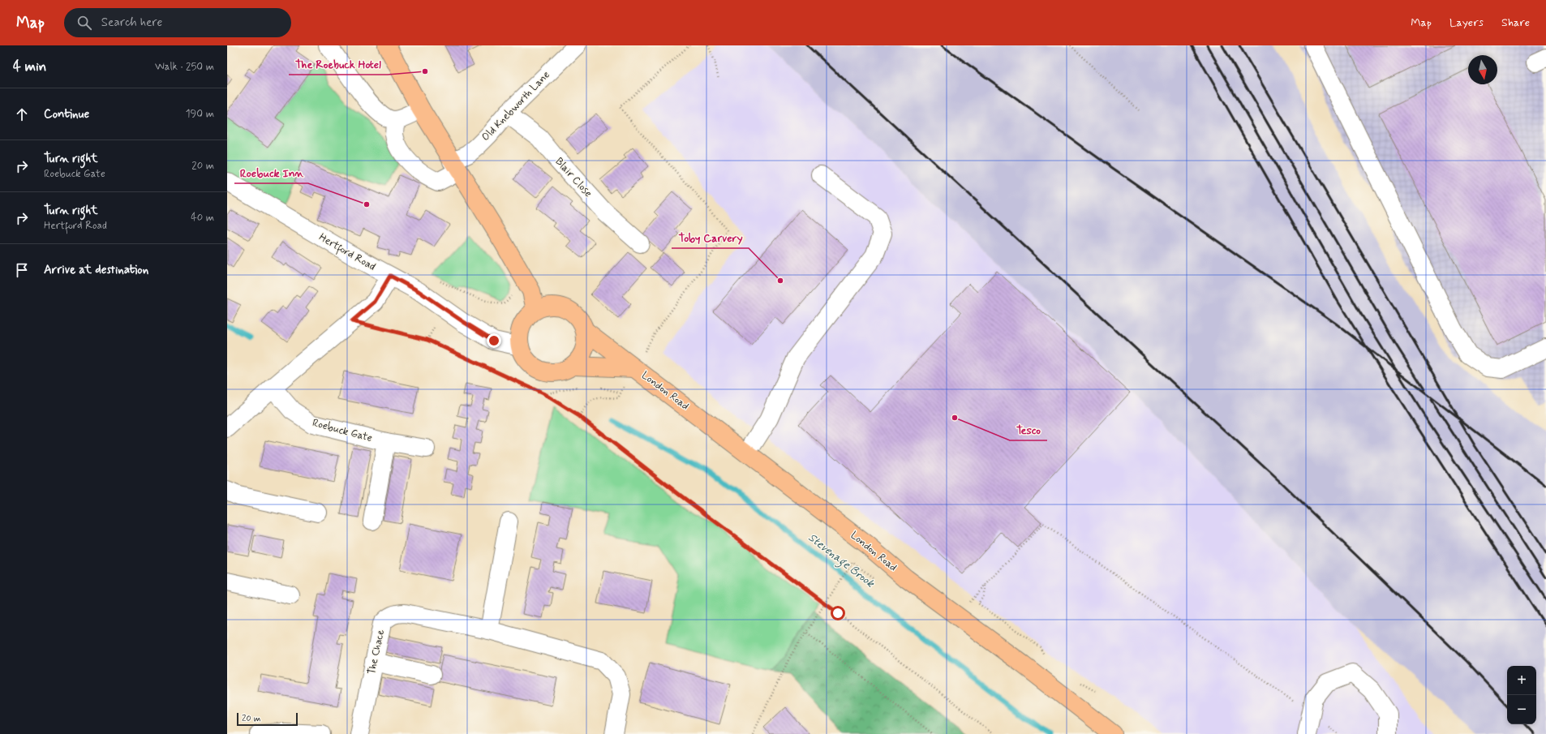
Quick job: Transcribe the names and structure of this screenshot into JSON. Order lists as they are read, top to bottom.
{
  "streets": {
    "main road": ["London Road"],
    "street": [
      "Old Knebworth Lane",
      "Blair Close",
      "Hertford Road",
      "Roebuck Gate",
      "The Chace"
    ]
  },
  "crossings": [
    ["Old Knebworth Lane", "Blair Close"],
    ["Hertford Road", "London Road"]
  ],
  "water": ["Stevenage Brook"],
  "places": [
    "The Roebuck Hotel",
    "Roebuck Inn",
    "Toby Carvery",
    "Tesco"
  ],
  "scale_bar": "20 m",
  "north": "bottom",
  "page": {
    "header": "Map",
    "search": "Search here",
    "nav": ["Map", "Layers", "Share"],
    "heading": ["4 min", "Walk · 250 m"],
    "list": [
      ["Continue", "190 m"],
      ["Turn right", "Roebuck Gate", "20 m"],
      ["Turn right", "Hertford Road", "40 m"],
      "Arrive at destination"
    ],
    "map_buttons": ["+", "−"],
    "scale": "20 m"
  }
}
